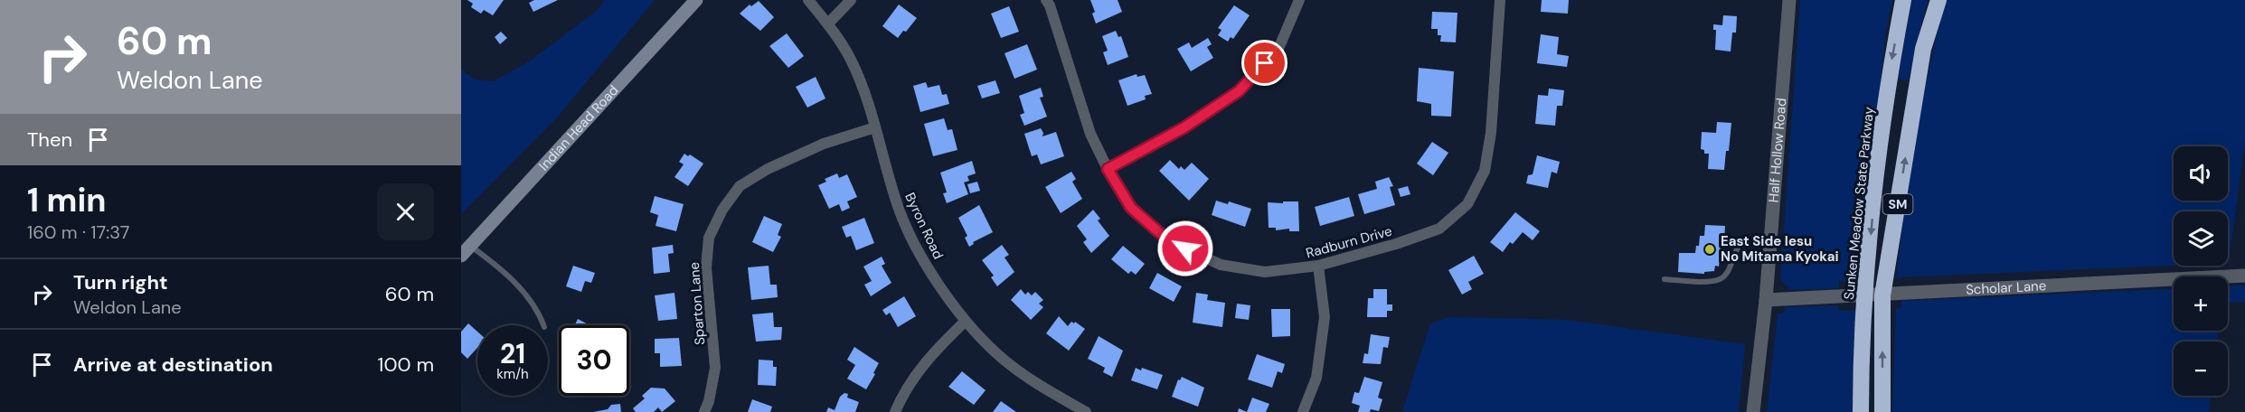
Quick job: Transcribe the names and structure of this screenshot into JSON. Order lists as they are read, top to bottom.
{
  "streets": {
    "highway": ["Sunken Meadow State Parkway", "SM"],
    "main road": ["Indian Head Road"],
    "street": [
      "Half Hollow Road",
      "Byron Road",
      "Radburn Drive",
      "Scholar Lane",
      "Sparton Lane"
    ]
  },
  "crossings": [
    ["Half Hollow Road", "Scholar Lane"],
    ["Byron Road", "Sparton Lane"]
  ],
  "places": ["East Side Iesu No Mitama Kyokai"],
  "page": {
    "turn": ["60 m", "Weldon Lane"],
    "then": "Then",
    "map_buttons": ["+", "−"],
    "heading": ["1 min", "160 m · 17:37"],
    "list": [
      {
        "name": "Turn right",
        "note": "Weldon Lane",
        "value": "60 m"
      },
      {
        "name": "Arrive at destination",
        "value": "100 m"
      }
    ],
    "speed": "21 km/h",
    "limit": "30"
  }
}
